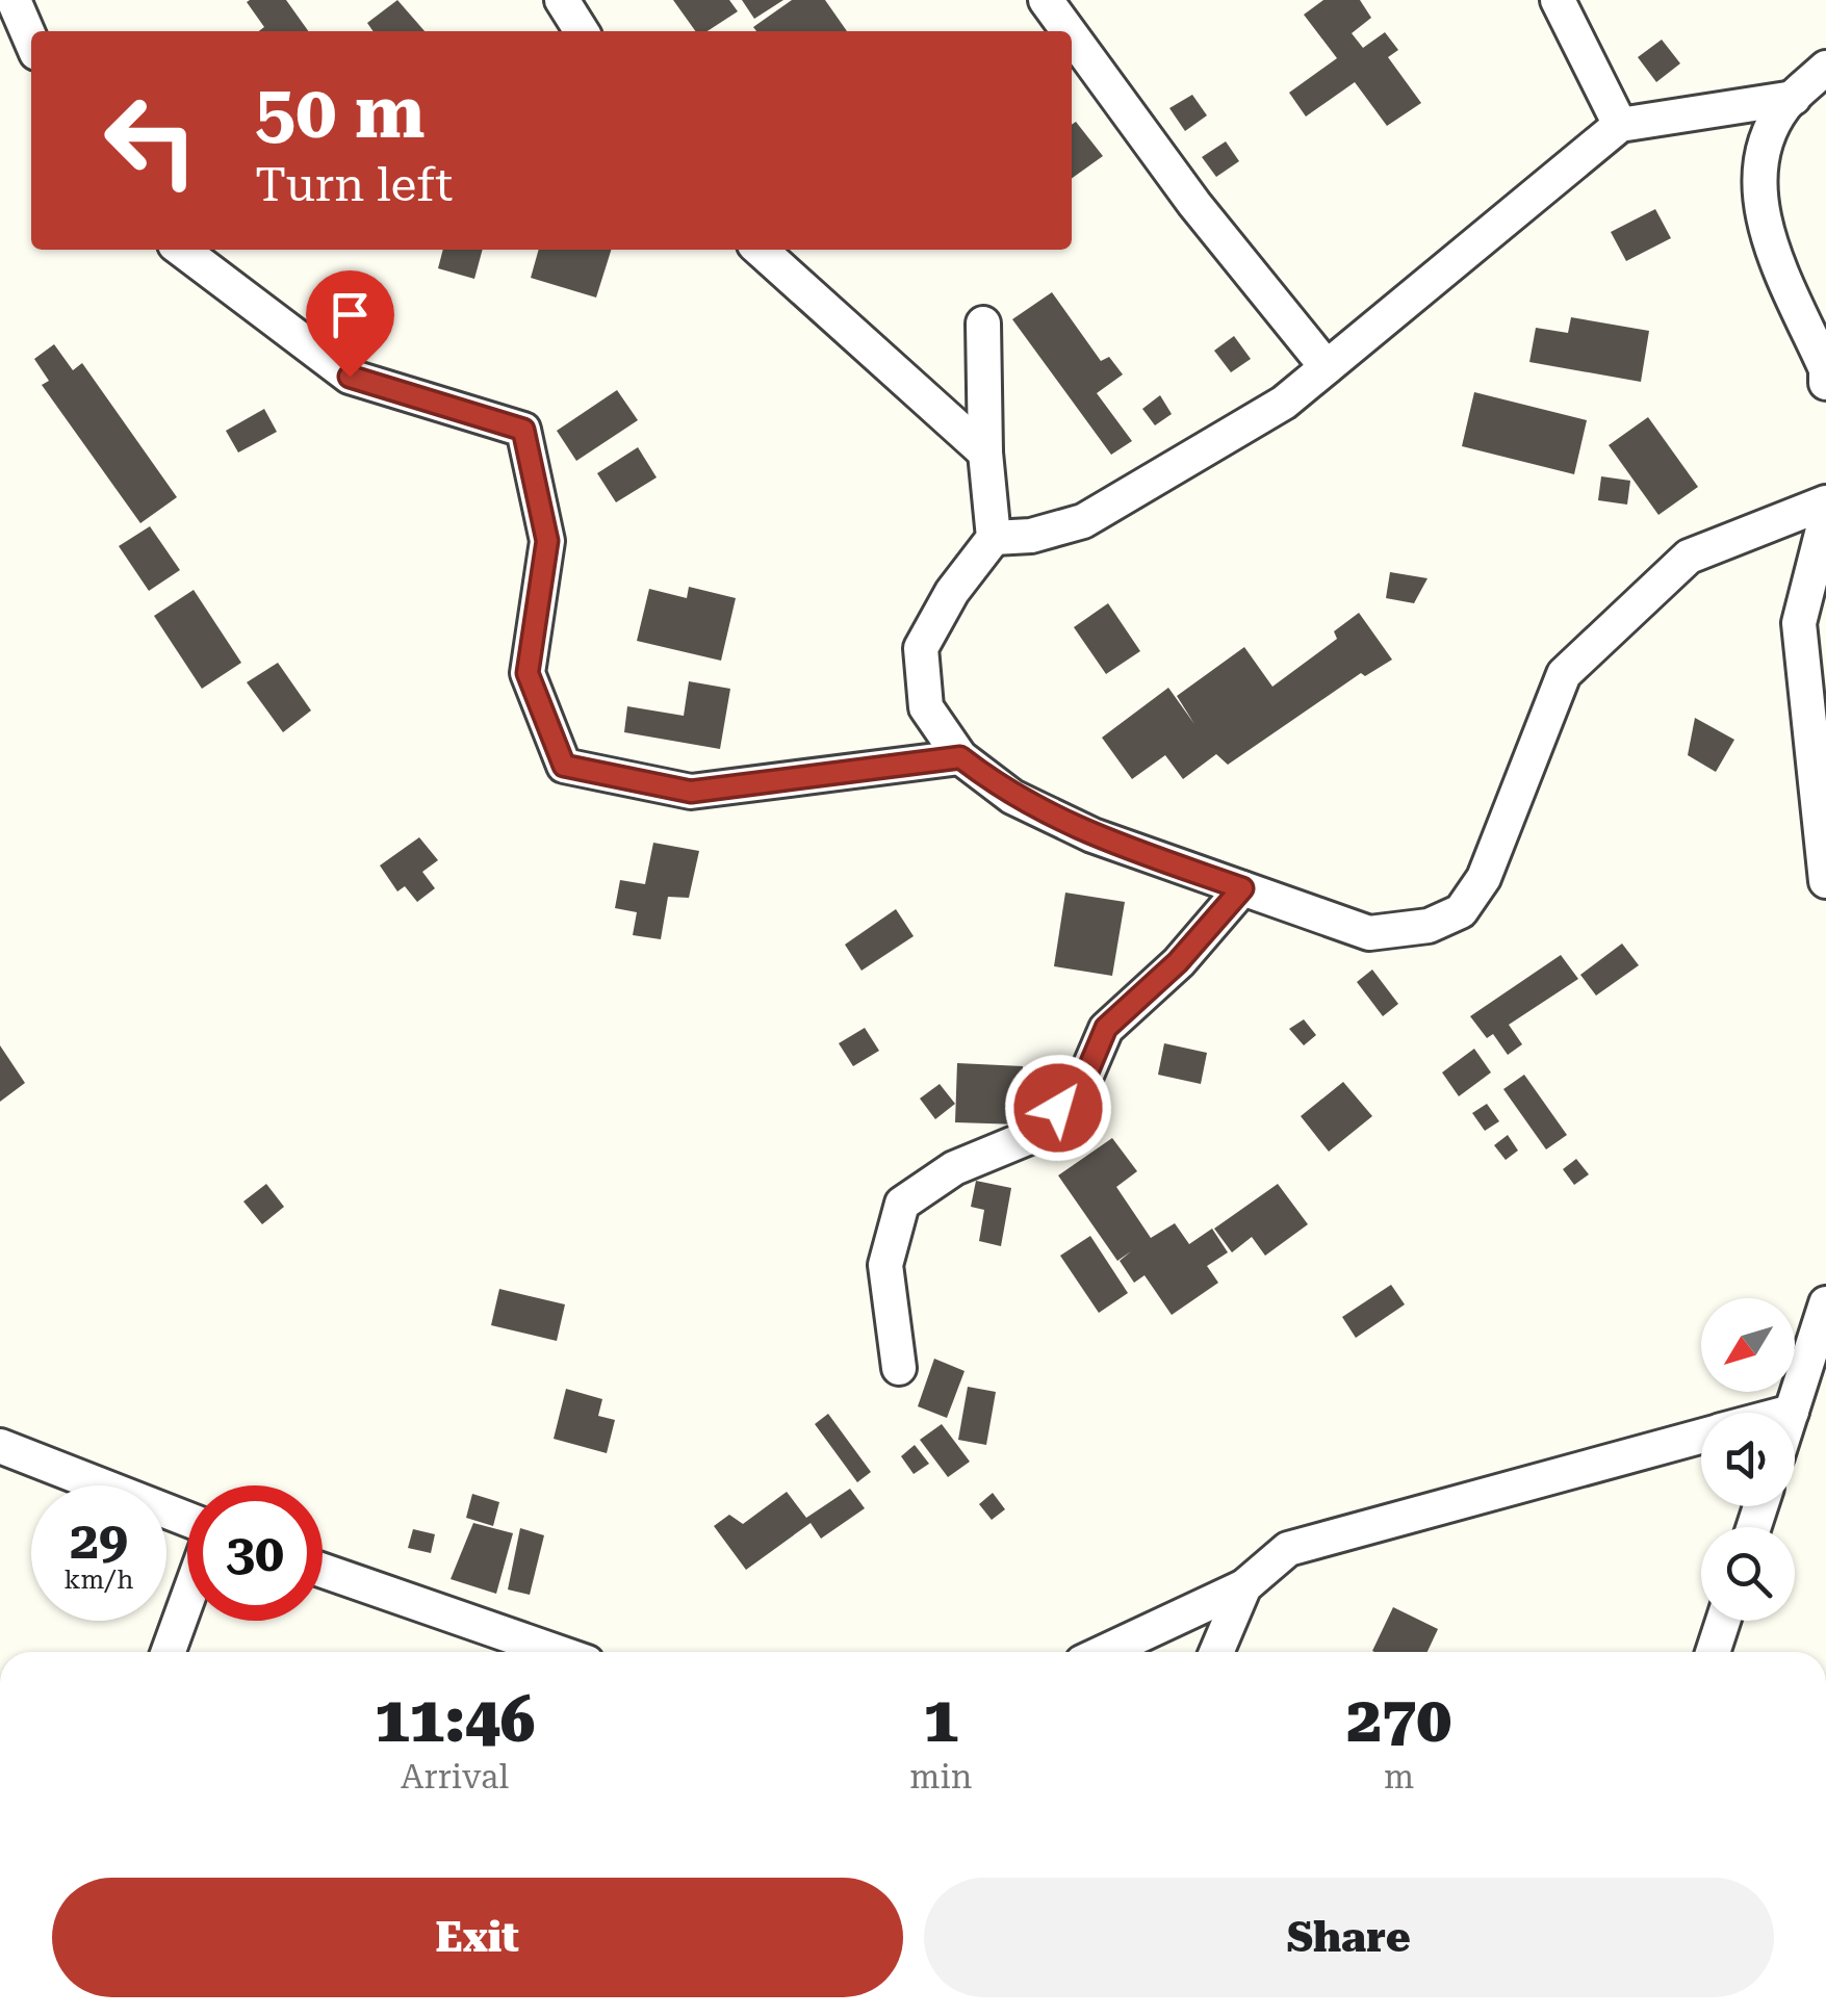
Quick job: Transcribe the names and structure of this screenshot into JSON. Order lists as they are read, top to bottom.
{
  "north": "bottom left",
  "page": {
    "turn": ["50 m", "Turn left"],
    "speed": "29 km/h",
    "limit": "30",
    "eta": [
      "11:46",
      "Arrival",
      "1",
      "min",
      "270",
      "m"
    ],
    "buttons": ["Exit", "Share"]
  }
}
